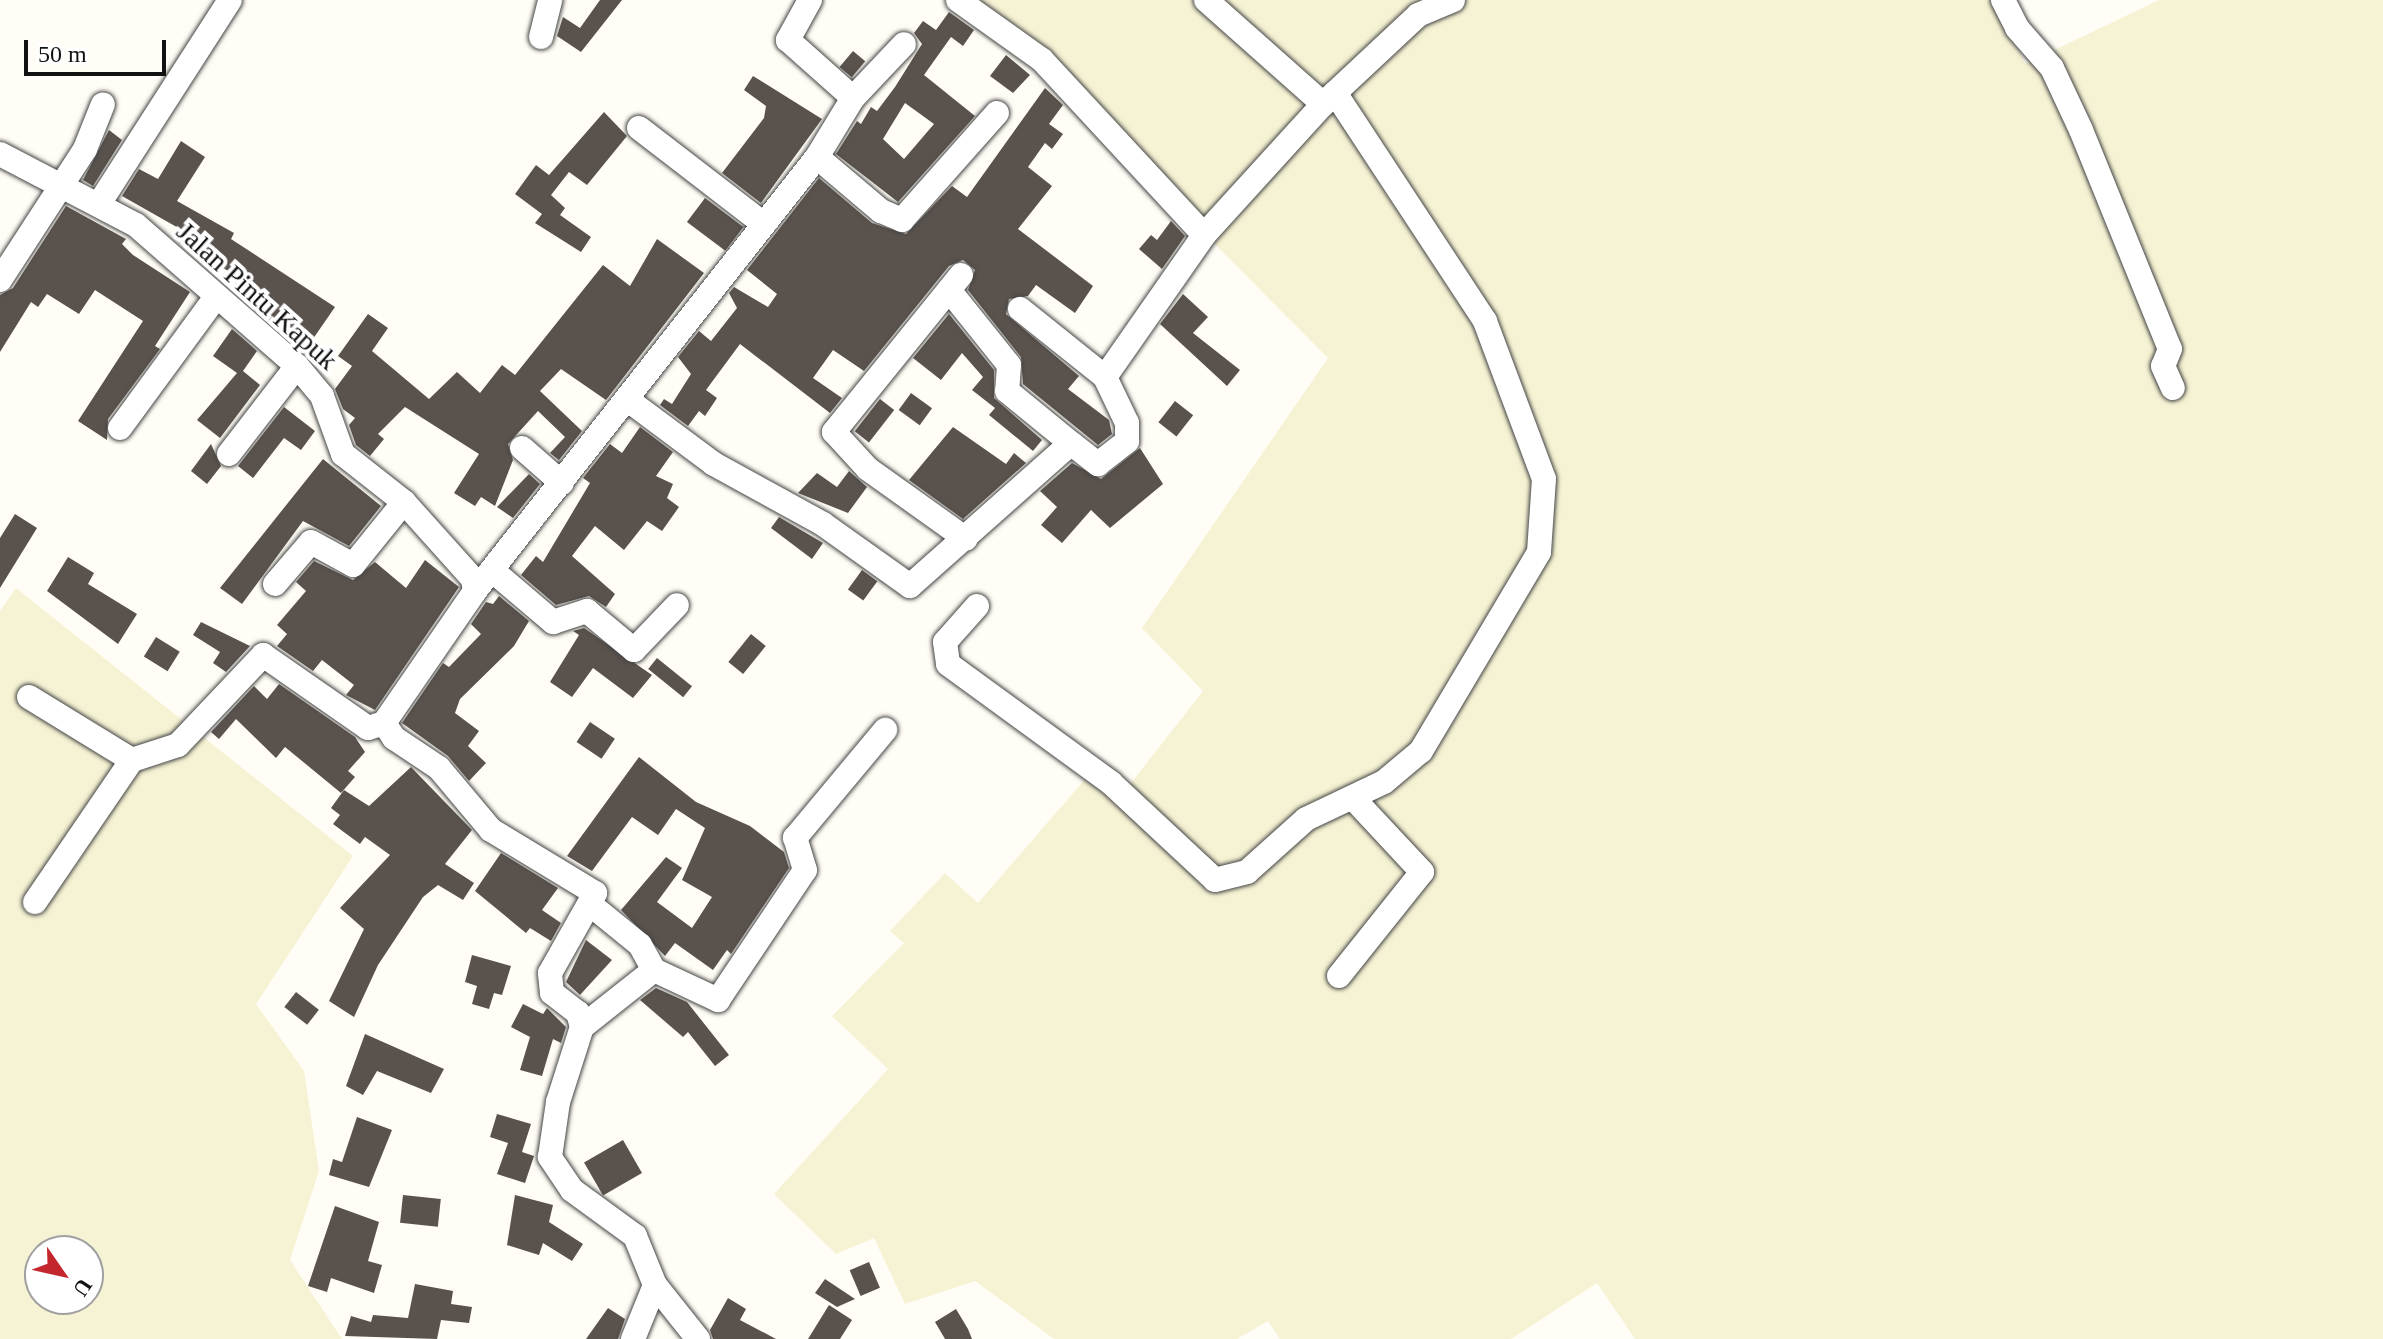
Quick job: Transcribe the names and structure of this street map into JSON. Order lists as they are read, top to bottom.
{
  "streets": {
    "street": ["Jalan Pintu Kapuk"]
  },
  "scale_bar": "50 m",
  "north": "bottom right"
}
